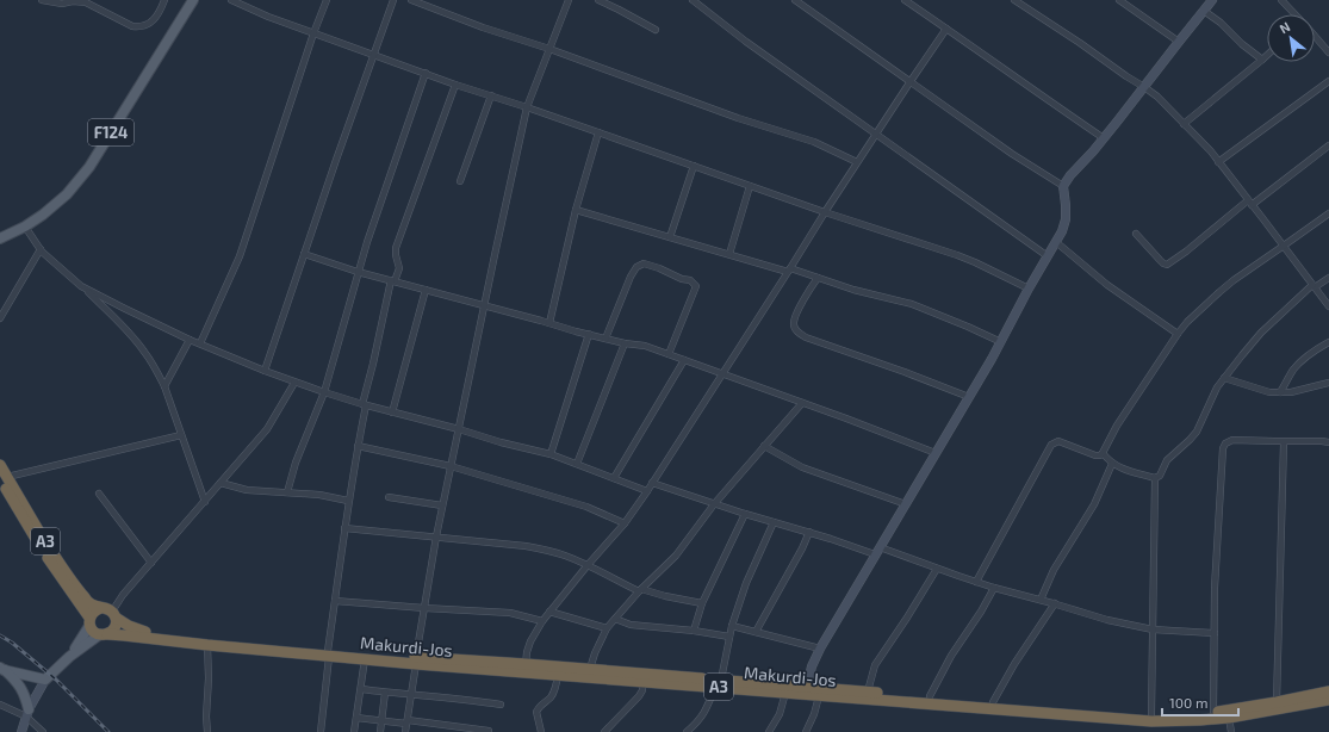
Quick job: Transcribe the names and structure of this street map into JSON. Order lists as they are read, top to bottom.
{
  "streets": {
    "highway": ["A3", "Makurdi-Jos"],
    "main road": ["F124"]
  },
  "crossings": [
    ["A3", "Makurdi-Jos"]
  ],
  "scale_bar": "100 m",
  "north": "top left"
}
